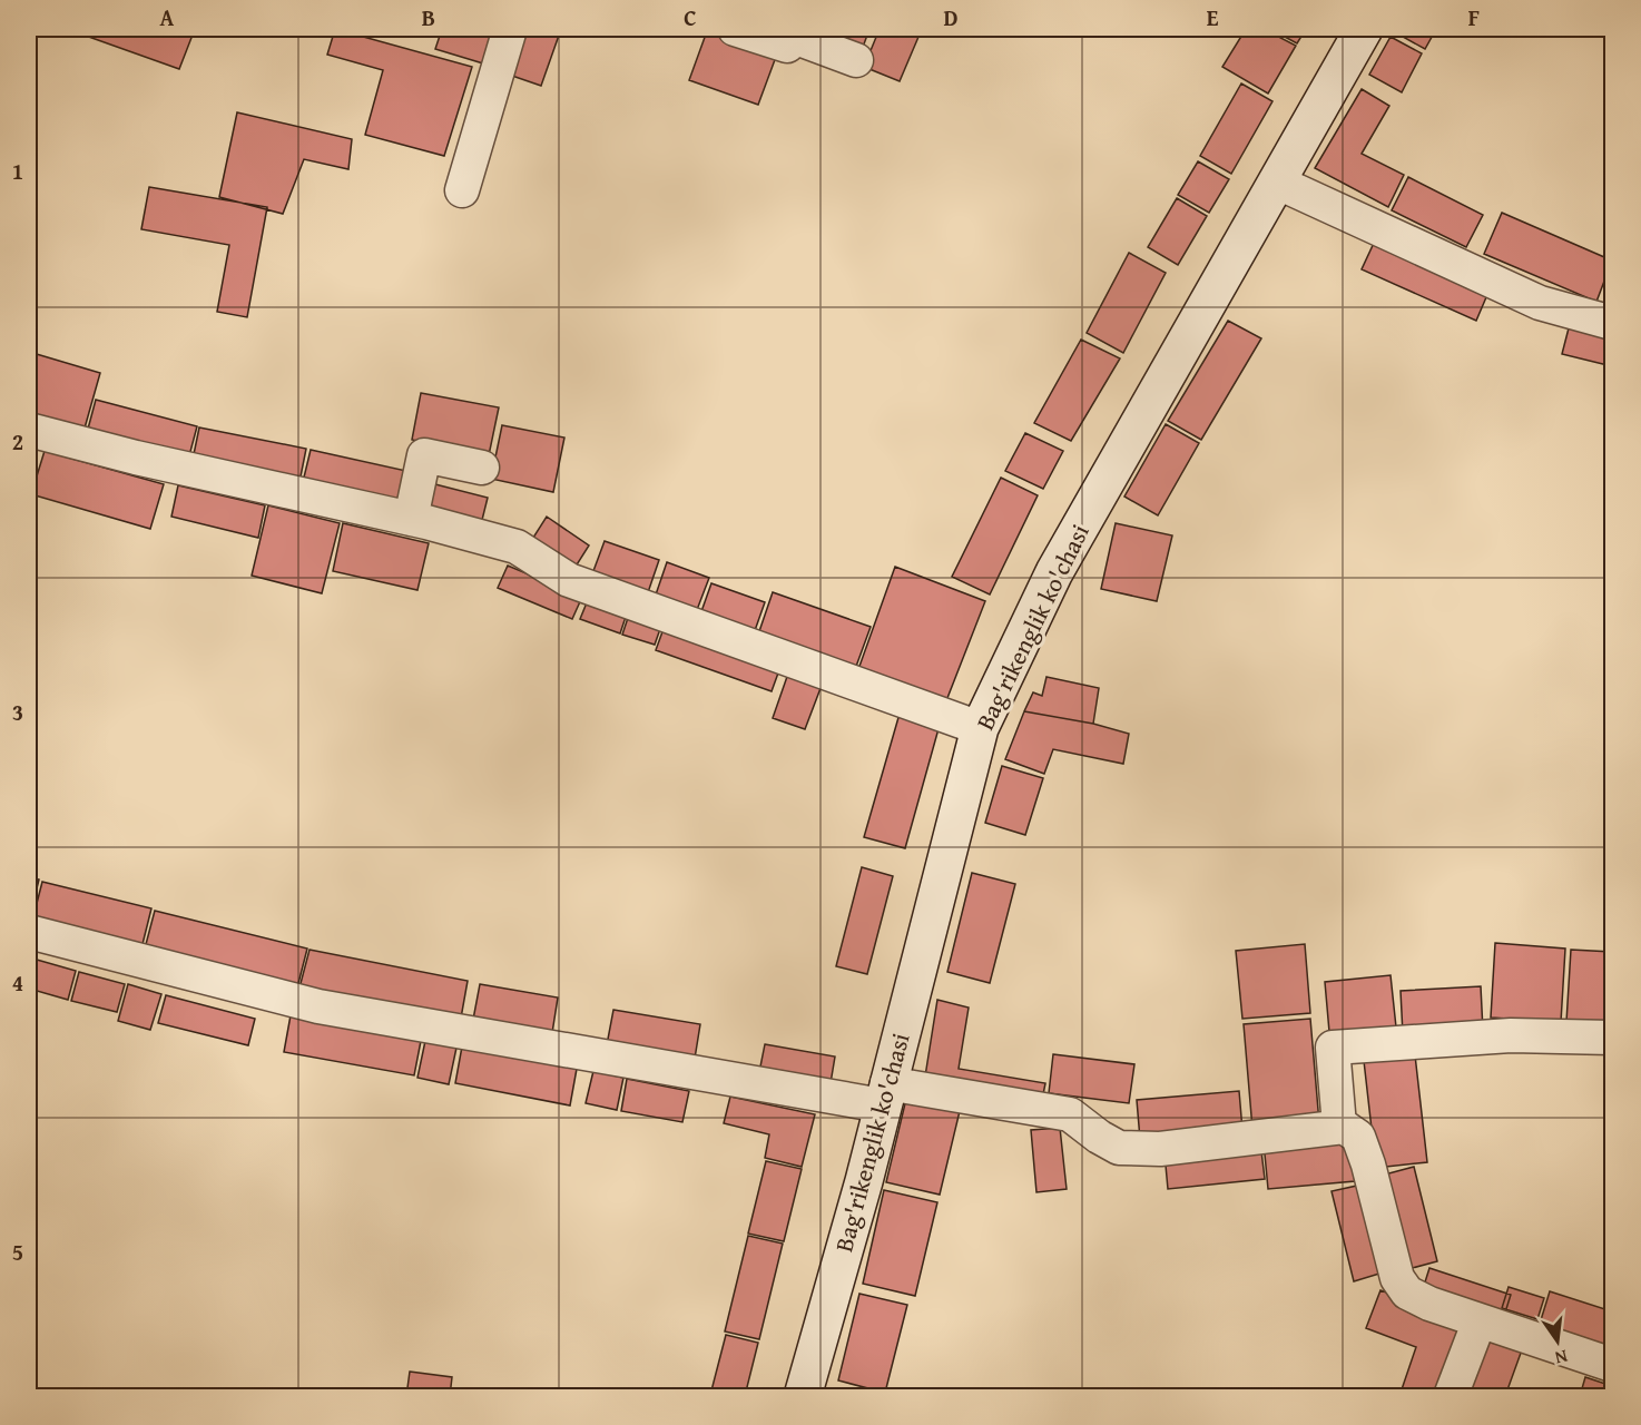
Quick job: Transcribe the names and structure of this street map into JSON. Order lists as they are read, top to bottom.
{
  "streets": {
    "main road": ["Bag'rikenglik ko'chasi"]
  },
  "north": "bottom",
  "grid": {
    "columns": [
      "A",
      "B",
      "C",
      "D",
      "E",
      "F"
    ],
    "rows": [
      "1",
      "2",
      "3",
      "4",
      "5"
    ]
  }
}
